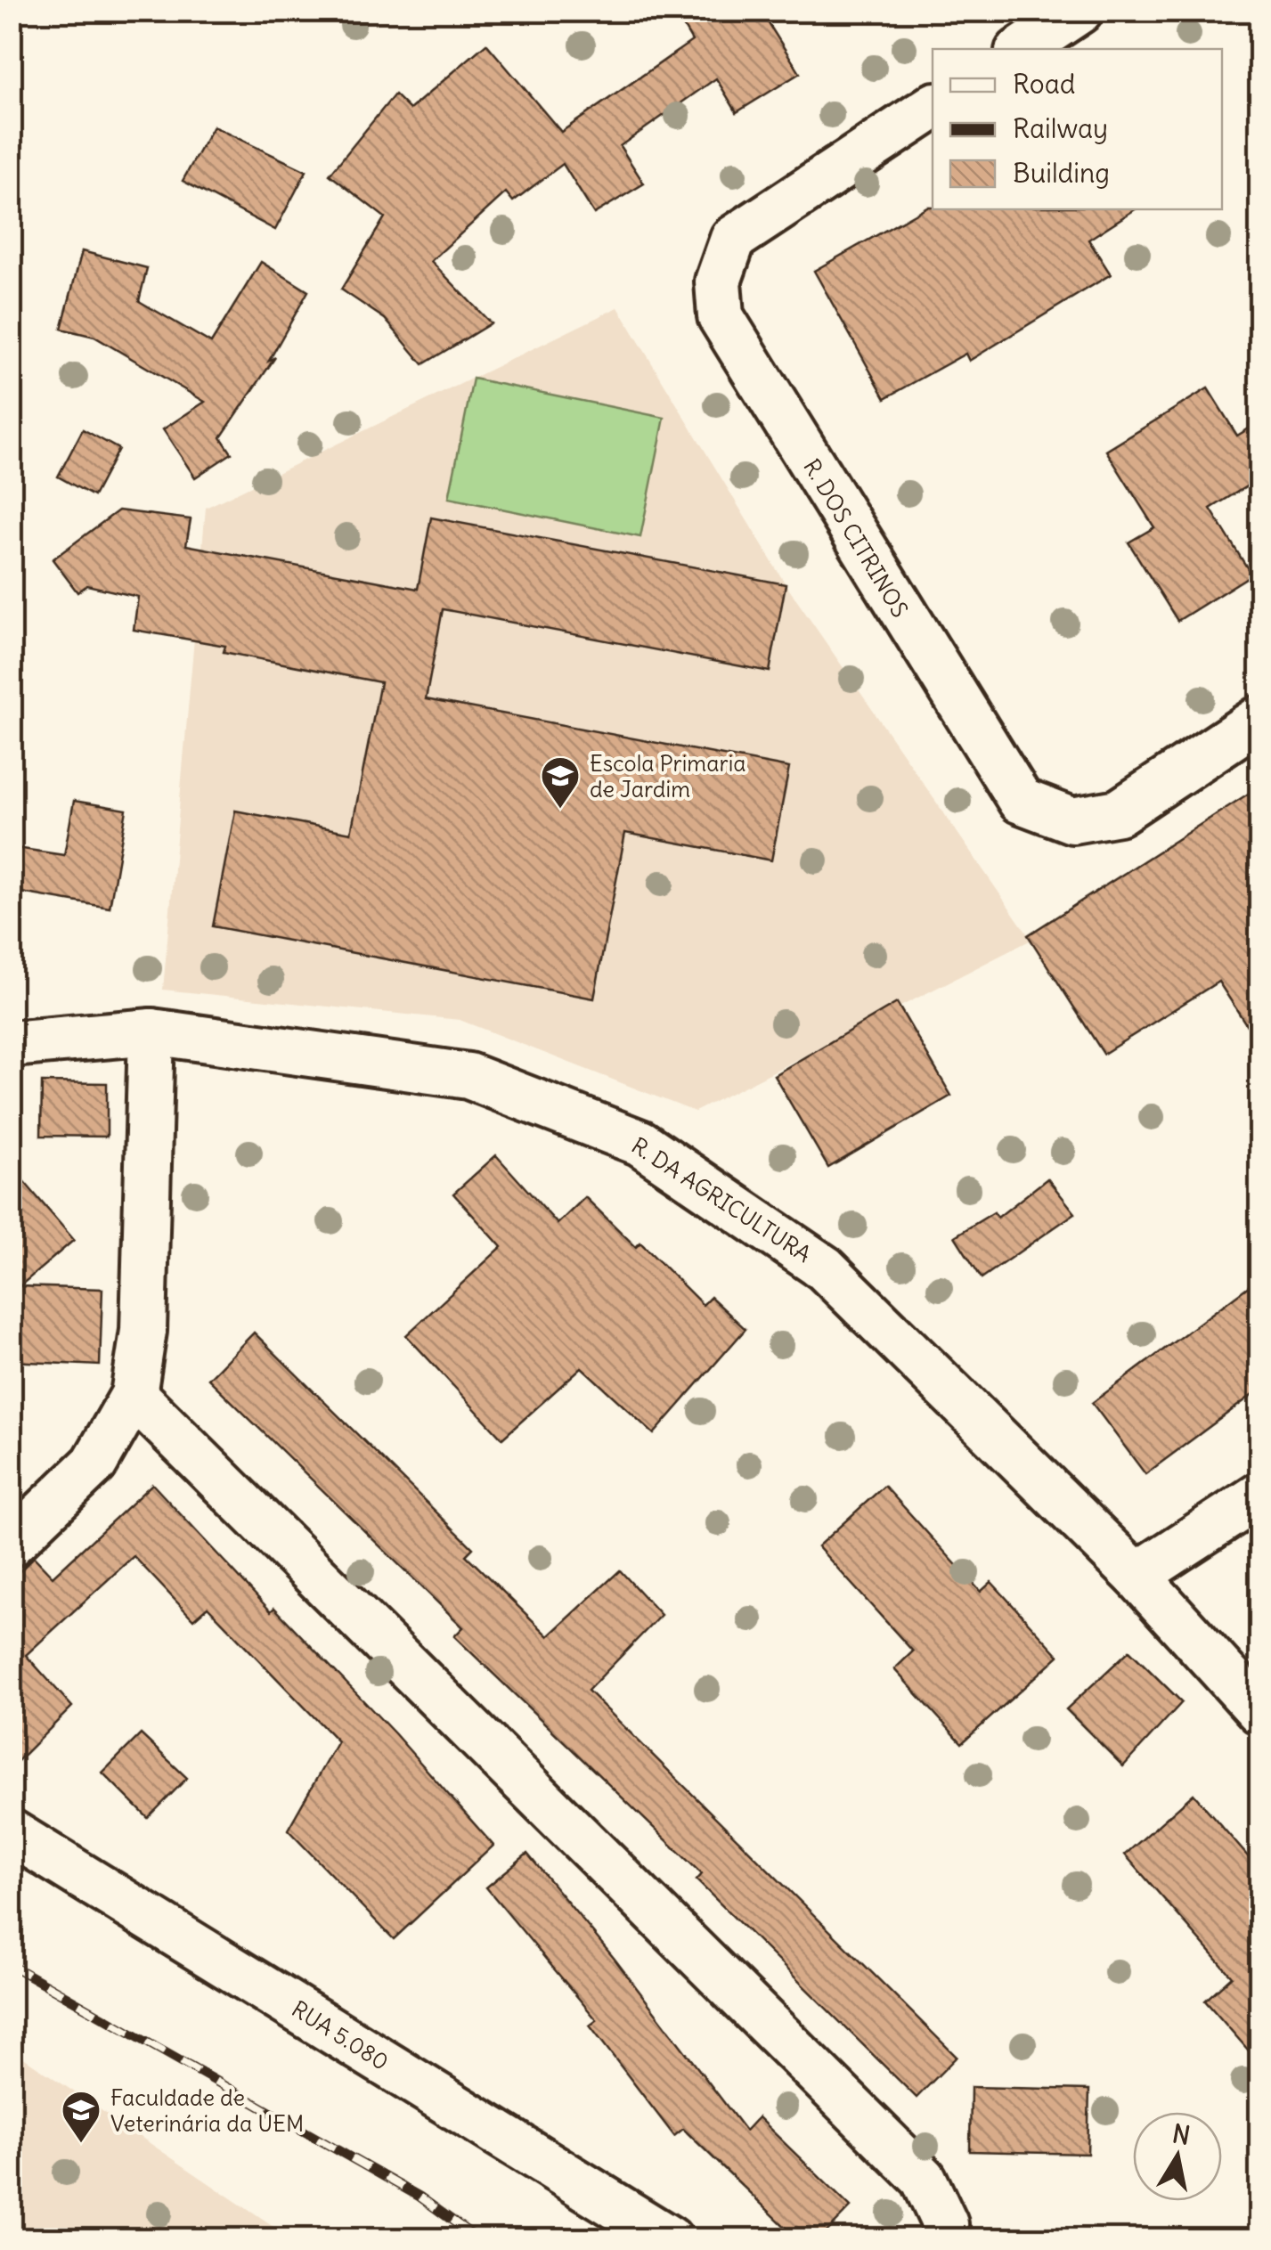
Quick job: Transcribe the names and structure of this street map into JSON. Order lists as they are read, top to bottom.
{
  "streets": {
    "street": ["R. DOS CITRINOS", "R. DA AGRICULTURA", "RUA 5.080"]
  },
  "places": {
    "school or university": ["Escola Primaria de Jardim", "Faculdade de Veterinária da UEM"]
  },
  "legend": ["Road", "Railway", "Building"],
  "north": "top"
}
